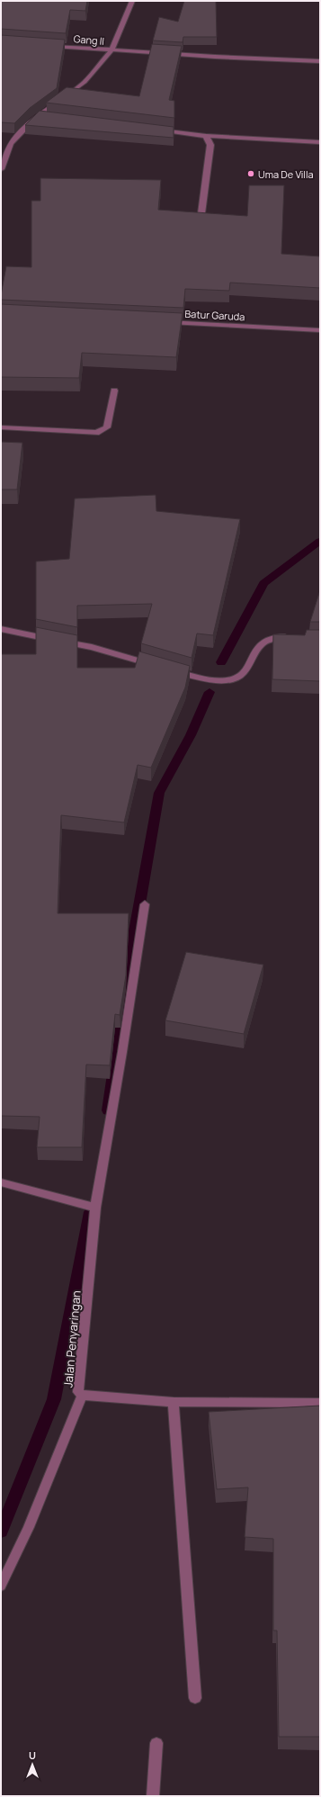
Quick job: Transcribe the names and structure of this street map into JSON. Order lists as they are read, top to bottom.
{
  "streets": {
    "street": ["Gang II", "Batur Garuda", "Jalan Penyaringan"]
  },
  "places": ["Uma De Villa"],
  "north": "top"
}
